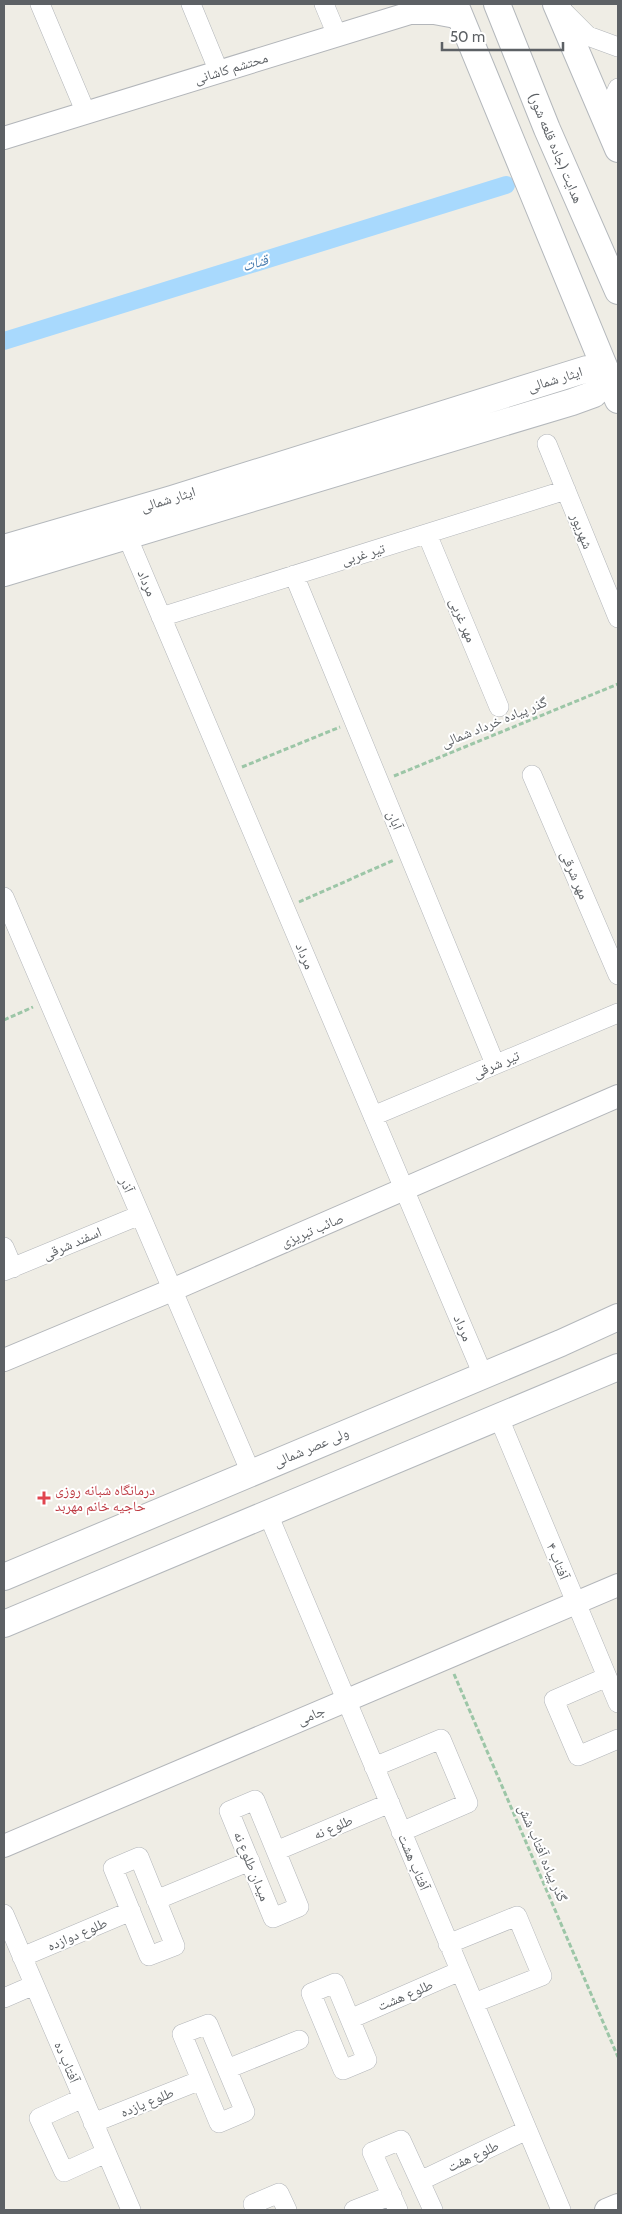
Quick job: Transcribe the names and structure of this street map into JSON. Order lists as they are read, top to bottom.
{
  "streets": {
    "main road": ["هدایت (جاده قلعه شور)", "ایثار شمالی", "ولی عصر شمالی"],
    "street": [
      "محتشم کاشانی",
      "شهریور",
      "تیر غربی",
      "مرداد",
      "مهر غربی",
      "آبان",
      "مهر شرقی",
      "تیر شرقی",
      "آذر",
      "صائب تبریزی",
      "اسفند شرقی",
      "آفتاب ۴",
      "جامی",
      "طلوع نه",
      "آفتاب هشت",
      "میدان طلوع نه",
      "طلوع دوازده",
      "طلوع هشت",
      "آفتاب ده",
      "طلوع یازده",
      "طلوع هفت"
    ],
    "path": ["گذر پیاده خرداد شمالی", "گذر پیاده آفتاب شش"]
  },
  "crossings": [
    ["ایثار شمالی", "مرداد"],
    ["شهریور", "تیر غربی"],
    ["تیر غربی", "مرداد"],
    ["تیر غربی", "مهر غربی"],
    ["تیر غربی", "آبان"],
    ["مرداد", "تیر شرقی"],
    ["مرداد", "صائب تبریزی"],
    ["مرداد", "ولی عصر شمالی"],
    ["گذر پیاده خرداد شمالی", "آبان"],
    ["آبان", "تیر شرقی"],
    ["آذر", "صائب تبریزی"],
    ["آذر", "اسفند شرقی"],
    ["آذر", "ولی عصر شمالی"],
    ["آفتاب ۴", "جامی"],
    ["جامی", "گذر پیاده آفتاب شش"],
    ["جامی", "آفتاب هشت"],
    ["طلوع نه", "آفتاب هشت"],
    ["طلوع نه", "میدان طلوع نه"],
    ["آفتاب هشت", "طلوع هشت"],
    ["آفتاب هشت", "طلوع هفت"],
    ["طلوع دوازده", "آفتاب ده"],
    ["آفتاب ده", "طلوع یازده"]
  ],
  "water": ["قنات"],
  "places": {
    "health": ["درمانگاه شبانه‌ روزی حاجیه‌ خانم مهربد"]
  },
  "scale_bar": "50 m"
}
